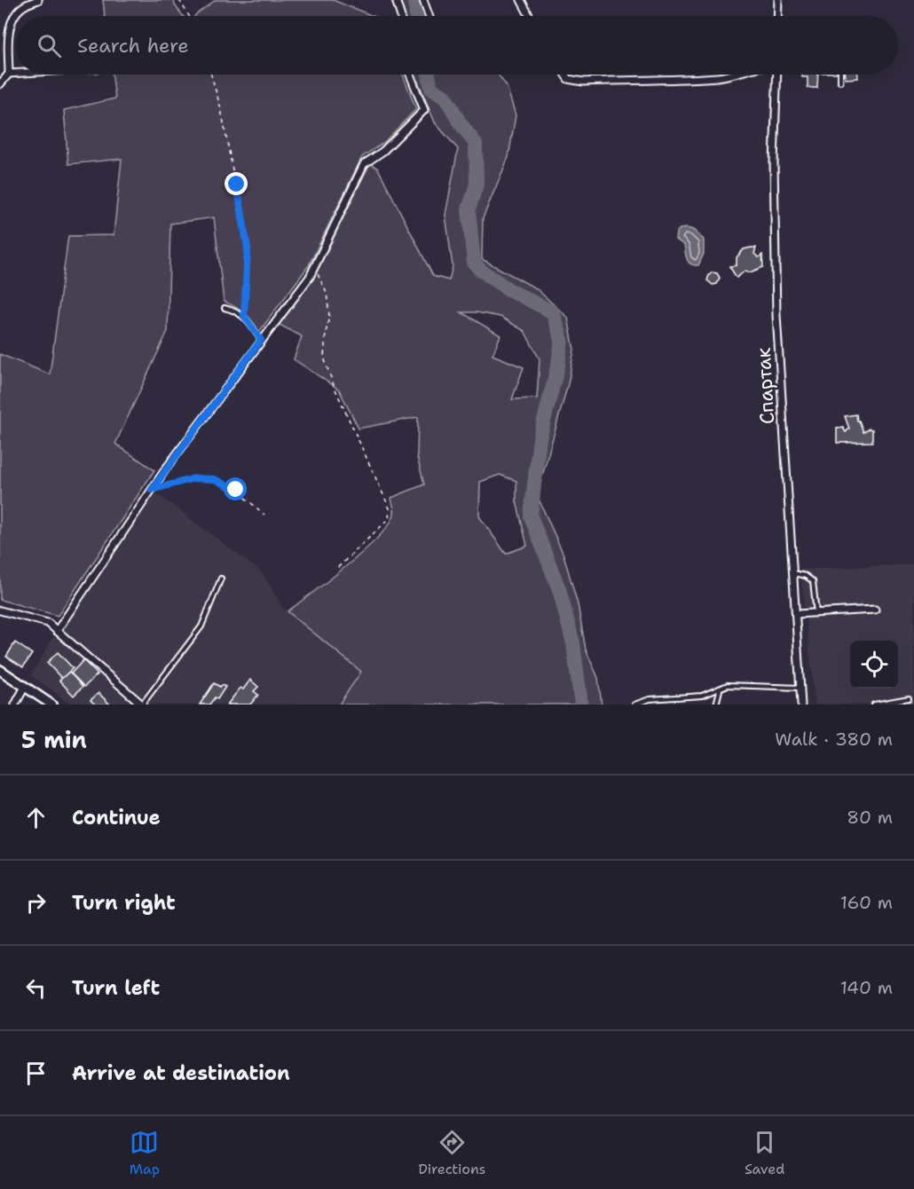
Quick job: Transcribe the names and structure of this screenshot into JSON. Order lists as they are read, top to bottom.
{
  "streets": {
    "street": ["Спартак"]
  },
  "page": {
    "search": "Search here",
    "heading": ["5 min", "Walk · 380 m"],
    "list": [
      ["Continue", "80 m"],
      ["Turn right", "160 m"],
      ["Turn left", "140 m"],
      "Arrive at destination"
    ],
    "nav": ["Map", "Directions", "Saved"]
  }
}
